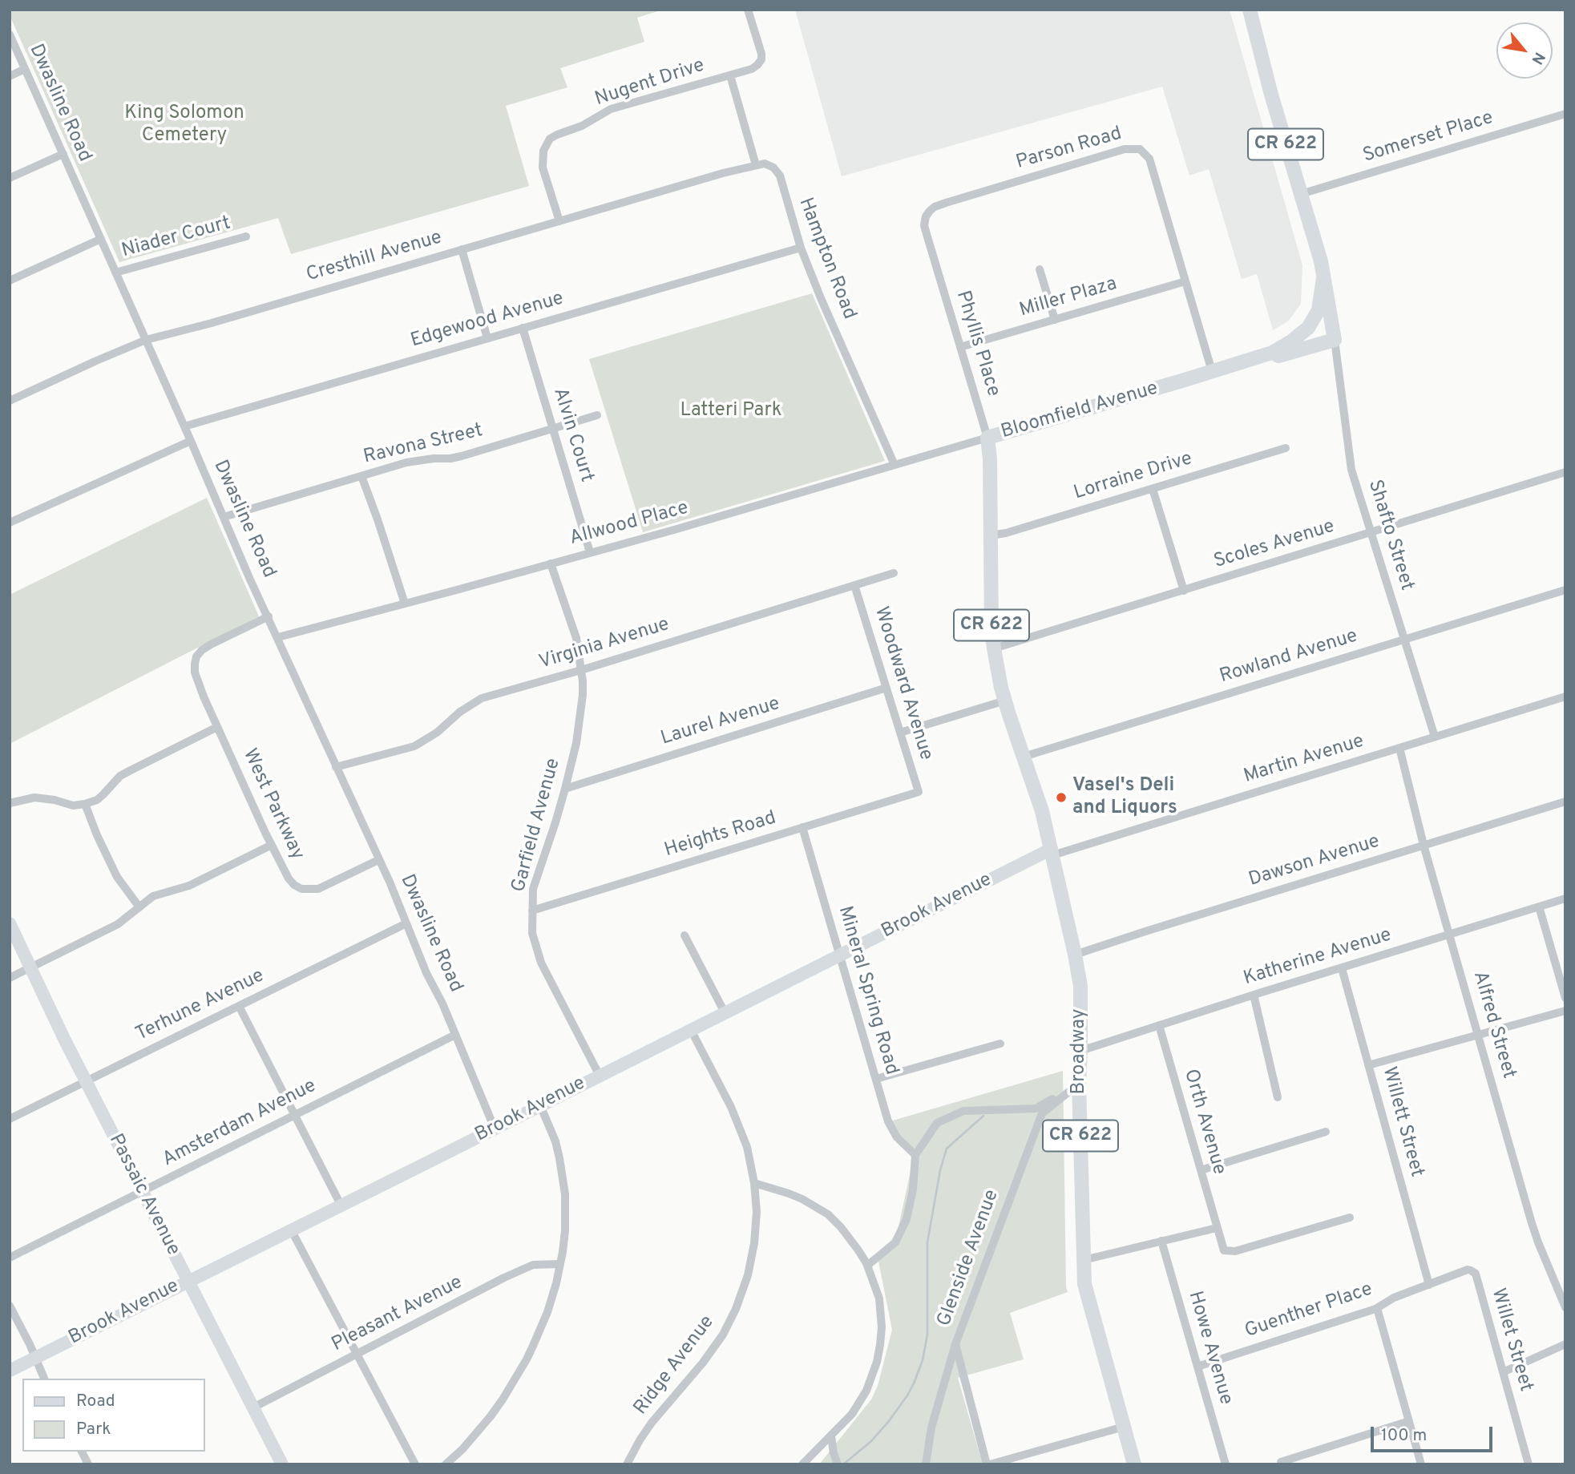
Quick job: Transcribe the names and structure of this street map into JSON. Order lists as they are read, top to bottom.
{
  "streets": {
    "main road": [
      "CR 622",
      "Bloomfield Avenue",
      "Brook Avenue",
      "Broadway",
      "Passaic Avenue"
    ],
    "street": [
      "Nugent Drive",
      "Dwasline Road",
      "Somerset Place",
      "Parson Road",
      "Niader Court",
      "Cresthill Avenue",
      "Hampton Road",
      "Miller Plaza",
      "Edgewood Avenue",
      "Phyllis Place",
      "Alvin Court",
      "Ravona Street",
      "Lorraine Drive",
      "Allwood Place",
      "Shafto Street",
      "Scoles Avenue",
      "Virginia Avenue",
      "Rowland Avenue",
      "Woodward Avenue",
      "Laurel Avenue",
      "Martin Avenue",
      "West Parkway",
      "Garfield Avenue",
      "Heights Road",
      "Dawson Avenue",
      "Katherine Avenue",
      "Mineral Spring Road",
      "Terhune Avenue",
      "Alfred Street",
      "Orth Avenue",
      "Willett Street",
      "Amsterdam Avenue",
      "Glenside Avenue",
      "Guenther Place",
      "Pleasant Avenue",
      "Willet Street",
      "Howe Avenue",
      "Ridge Avenue"
    ]
  },
  "crossings": [
    ["Nugent Drive", "Cresthill Avenue"],
    ["Dwasline Road", "Niader Court"],
    ["Dwasline Road", "Cresthill Avenue"],
    ["Dwasline Road", "Edgewood Avenue"],
    ["Dwasline Road", "Ravona Street"],
    ["Dwasline Road", "Allwood Place"],
    ["Dwasline Road", "Virginia Avenue"],
    ["Dwasline Road", "West Parkway"],
    ["Dwasline Road", "Brook Avenue"],
    ["Dwasline Road", "Terhune Avenue"],
    ["Dwasline Road", "Amsterdam Avenue"],
    ["Somerset Place", "Bloomfield Avenue"],
    ["Parson Road", "Miller Plaza"],
    ["Parson Road", "Phyllis Place"],
    ["Parson Road", "Bloomfield Avenue"],
    ["Cresthill Avenue", "Hampton Road"],
    ["Hampton Road", "Edgewood Avenue"],
    ["Hampton Road", "Allwood Place"],
    ["Miller Plaza", "Phyllis Place"],
    ["Edgewood Avenue", "Alvin Court"],
    ["Phyllis Place", "Bloomfield Avenue"],
    ["Phyllis Place", "Allwood Place"],
    ["Bloomfield Avenue", "Lorraine Drive"],
    ["Bloomfield Avenue", "Allwood Place"],
    ["Bloomfield Avenue", "Shafto Street"],
    ["Bloomfield Avenue", "Scoles Avenue"],
    ["Bloomfield Avenue", "Rowland Avenue"],
    ["Bloomfield Avenue", "Broadway"],
    ["Alvin Court", "Ravona Street"],
    ["Alvin Court", "Allwood Place"],
    ["Allwood Place", "Garfield Avenue"],
    ["Shafto Street", "Scoles Avenue"],
    ["Shafto Street", "Rowland Avenue"],
    ["Shafto Street", "Martin Avenue"],
    ["Virginia Avenue", "Woodward Avenue"],
    ["Virginia Avenue", "Garfield Avenue"],
    ["Woodward Avenue", "Laurel Avenue"],
    ["Woodward Avenue", "Heights Road"],
    ["Laurel Avenue", "Garfield Avenue"],
    ["Martin Avenue", "Brook Avenue"],
    ["Martin Avenue", "Alfred Street"],
    ["Martin Avenue", "Broadway"],
    ["Garfield Avenue", "Heights Road"],
    ["Garfield Avenue", "Brook Avenue"],
    ["Heights Road", "Mineral Spring Road"],
    ["Dawson Avenue", "Alfred Street"],
    ["Dawson Avenue", "Broadway"],
    ["Brook Avenue", "Mineral Spring Road"],
    ["Brook Avenue", "Broadway"],
    ["Brook Avenue", "Passaic Avenue"],
    ["Brook Avenue", "Ridge Avenue"],
    ["Katherine Avenue", "Alfred Street"],
    ["Katherine Avenue", "Broadway"],
    ["Katherine Avenue", "Orth Avenue"],
    ["Katherine Avenue", "Willett Street"],
    ["Terhune Avenue", "Passaic Avenue"],
    ["Broadway", "Glenside Avenue"],
    ["Willett Street", "Guenther Place"],
    ["Willett Street", "Willet Street"],
    ["Amsterdam Avenue", "Passaic Avenue"],
    ["Passaic Avenue", "Pleasant Avenue"],
    ["Guenther Place", "Willet Street"],
    ["Guenther Place", "Howe Avenue"]
  ],
  "parks": ["King Solomon Cemetery", "Latteri Park"],
  "places": ["Vasel's Deli and Liquors"],
  "legend": ["Road", "Park"],
  "scale_bar": "100 m",
  "north": "bottom right"
}
